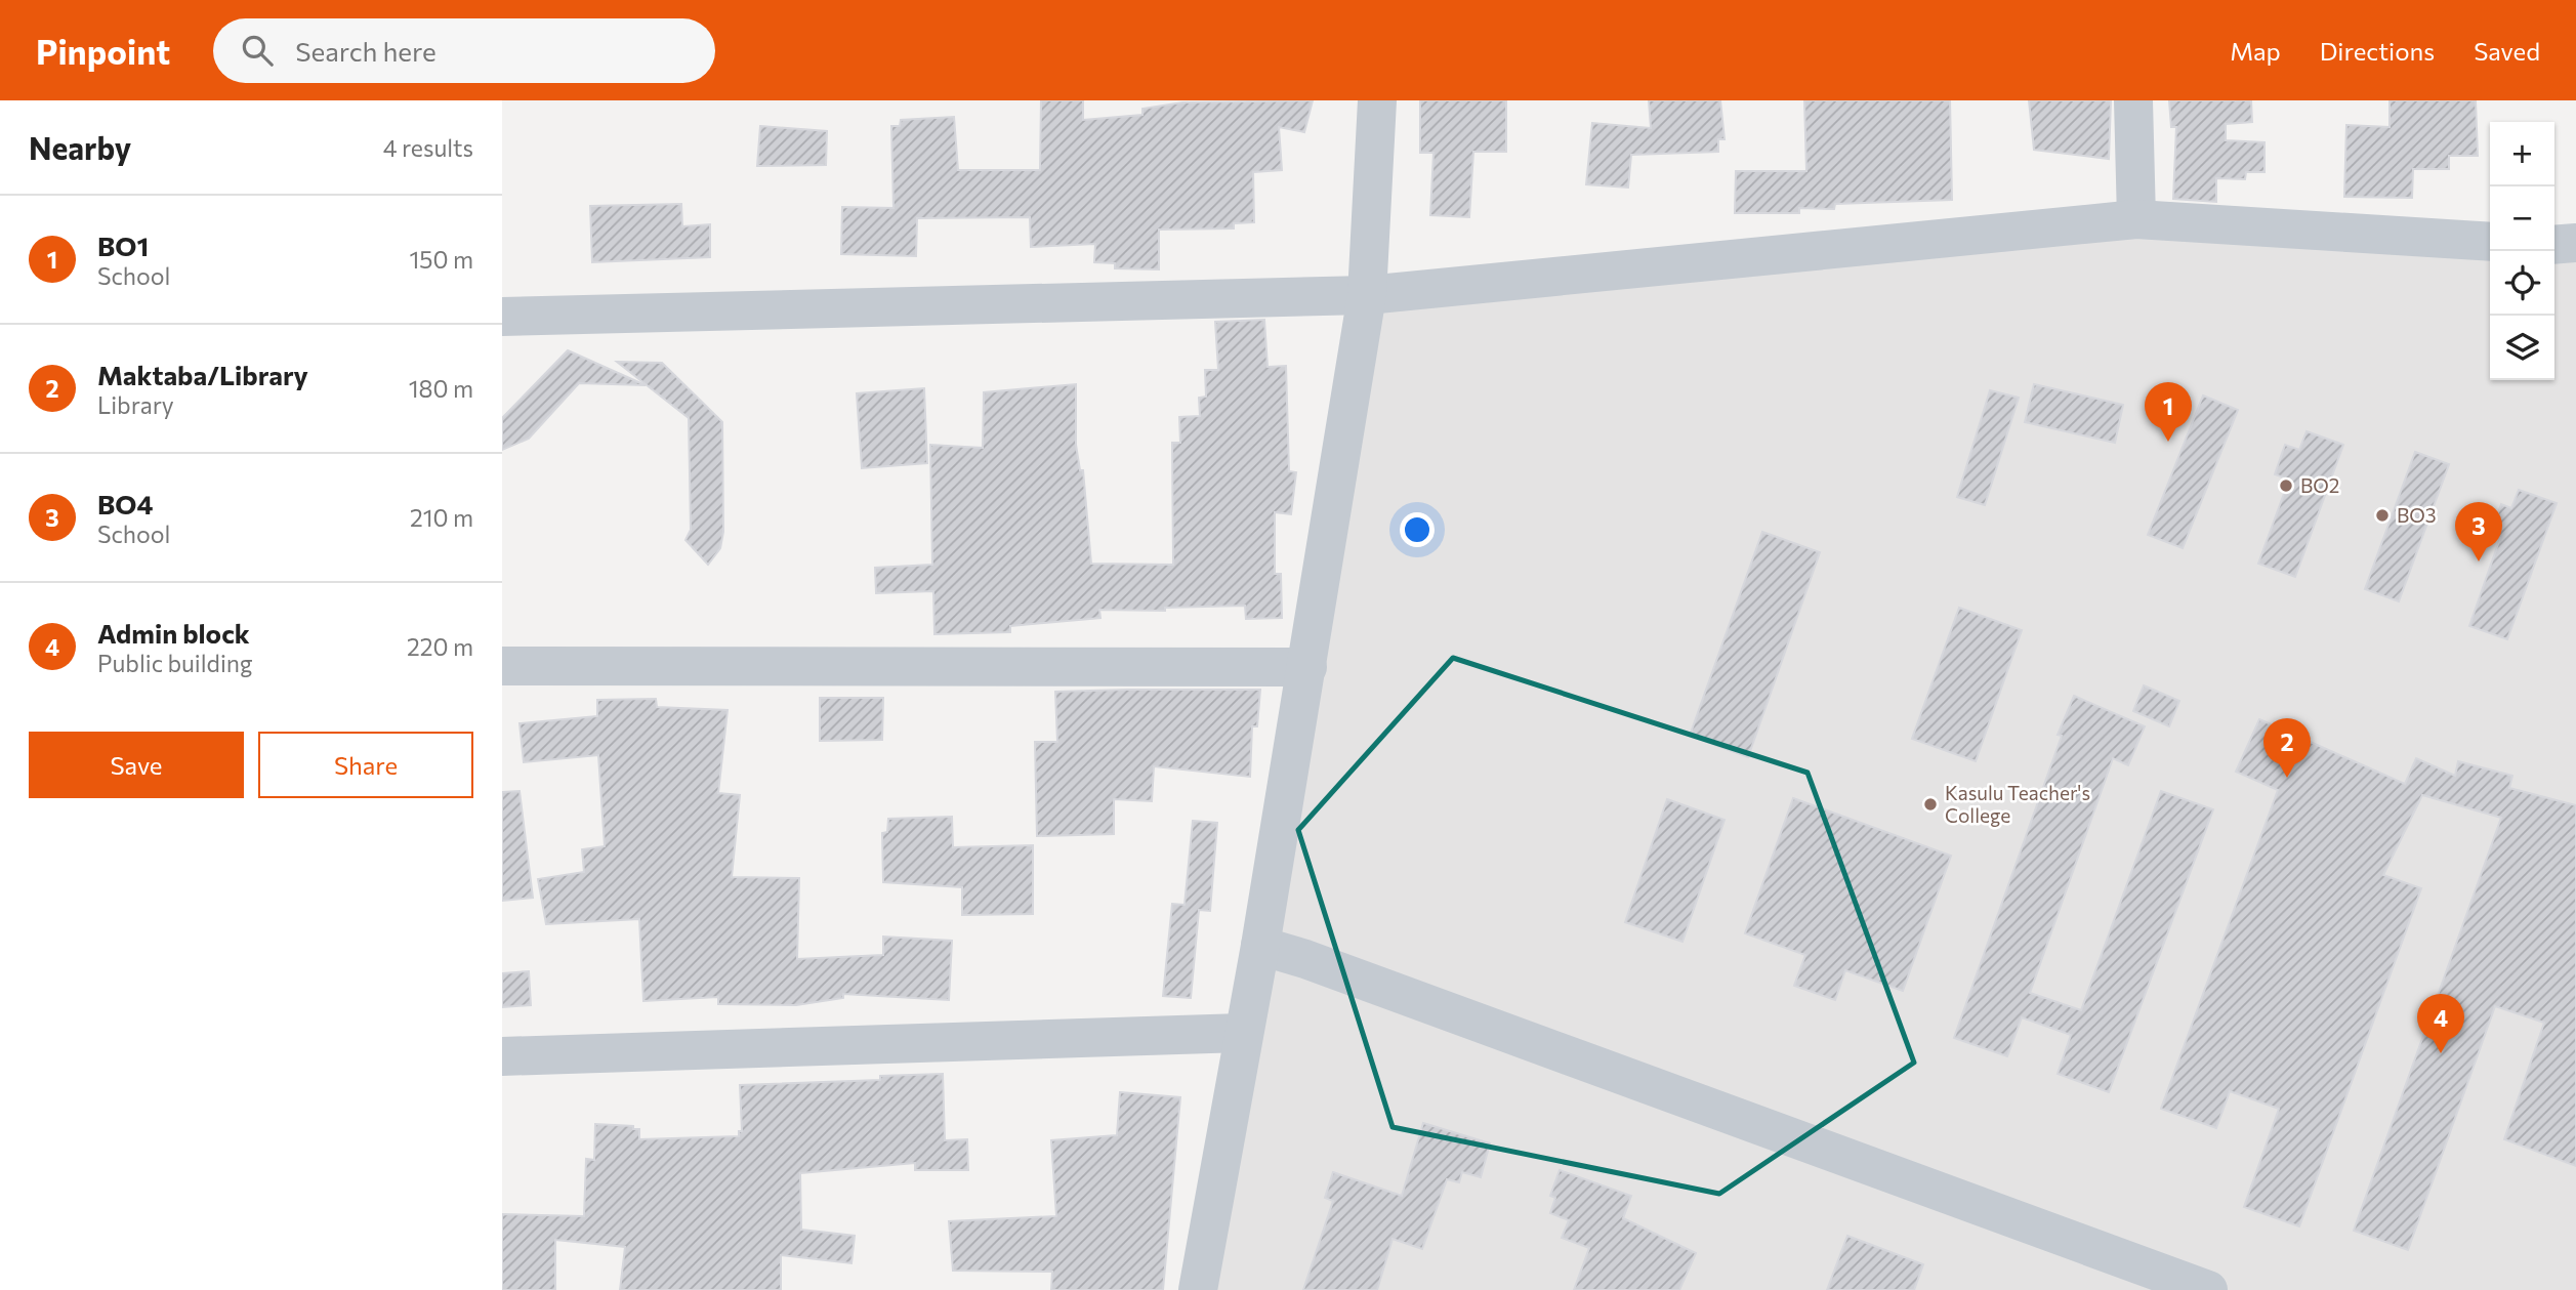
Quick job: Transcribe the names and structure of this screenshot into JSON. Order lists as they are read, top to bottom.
{
  "places": ["BO2", "BO3", "Kasulu Teacher's College"],
  "page": {
    "header": "Pinpoint",
    "search": "Search here",
    "nav": ["Map", "Directions", "Saved"],
    "heading": ["Nearby", "4 results"],
    "map_buttons": ["+", "−"],
    "list": [
      {
        "mark": "1",
        "name": "BO1",
        "note": "School",
        "value": "150 m"
      },
      {
        "mark": "2",
        "name": "Maktaba/Library",
        "note": "Library",
        "value": "180 m"
      },
      {
        "mark": "3",
        "name": "BO4",
        "note": "School",
        "value": "210 m"
      },
      {
        "mark": "4",
        "name": "Admin block",
        "note": "Public building",
        "value": "220 m"
      }
    ],
    "pins": [
      "1",
      "3",
      "2",
      "4"
    ],
    "buttons": ["Save", "Share"]
  }
}
